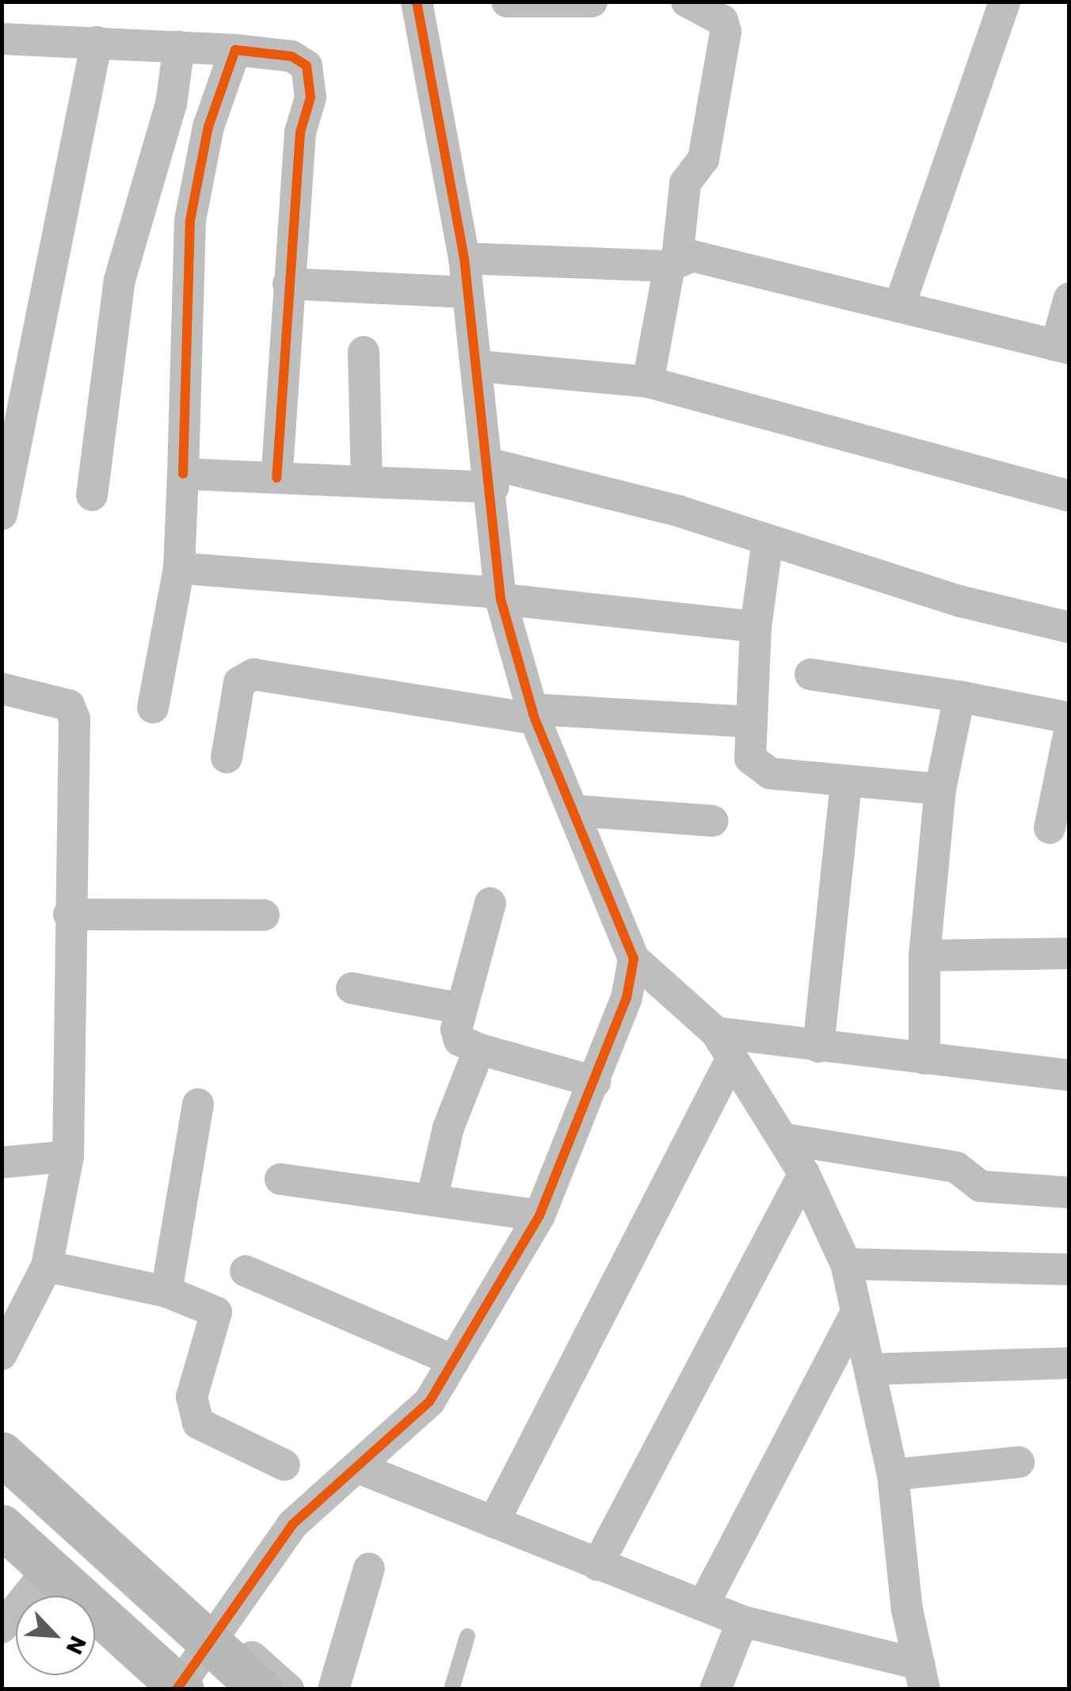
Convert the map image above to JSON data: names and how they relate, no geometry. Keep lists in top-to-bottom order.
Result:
{
  "north": "bottom right"
}
